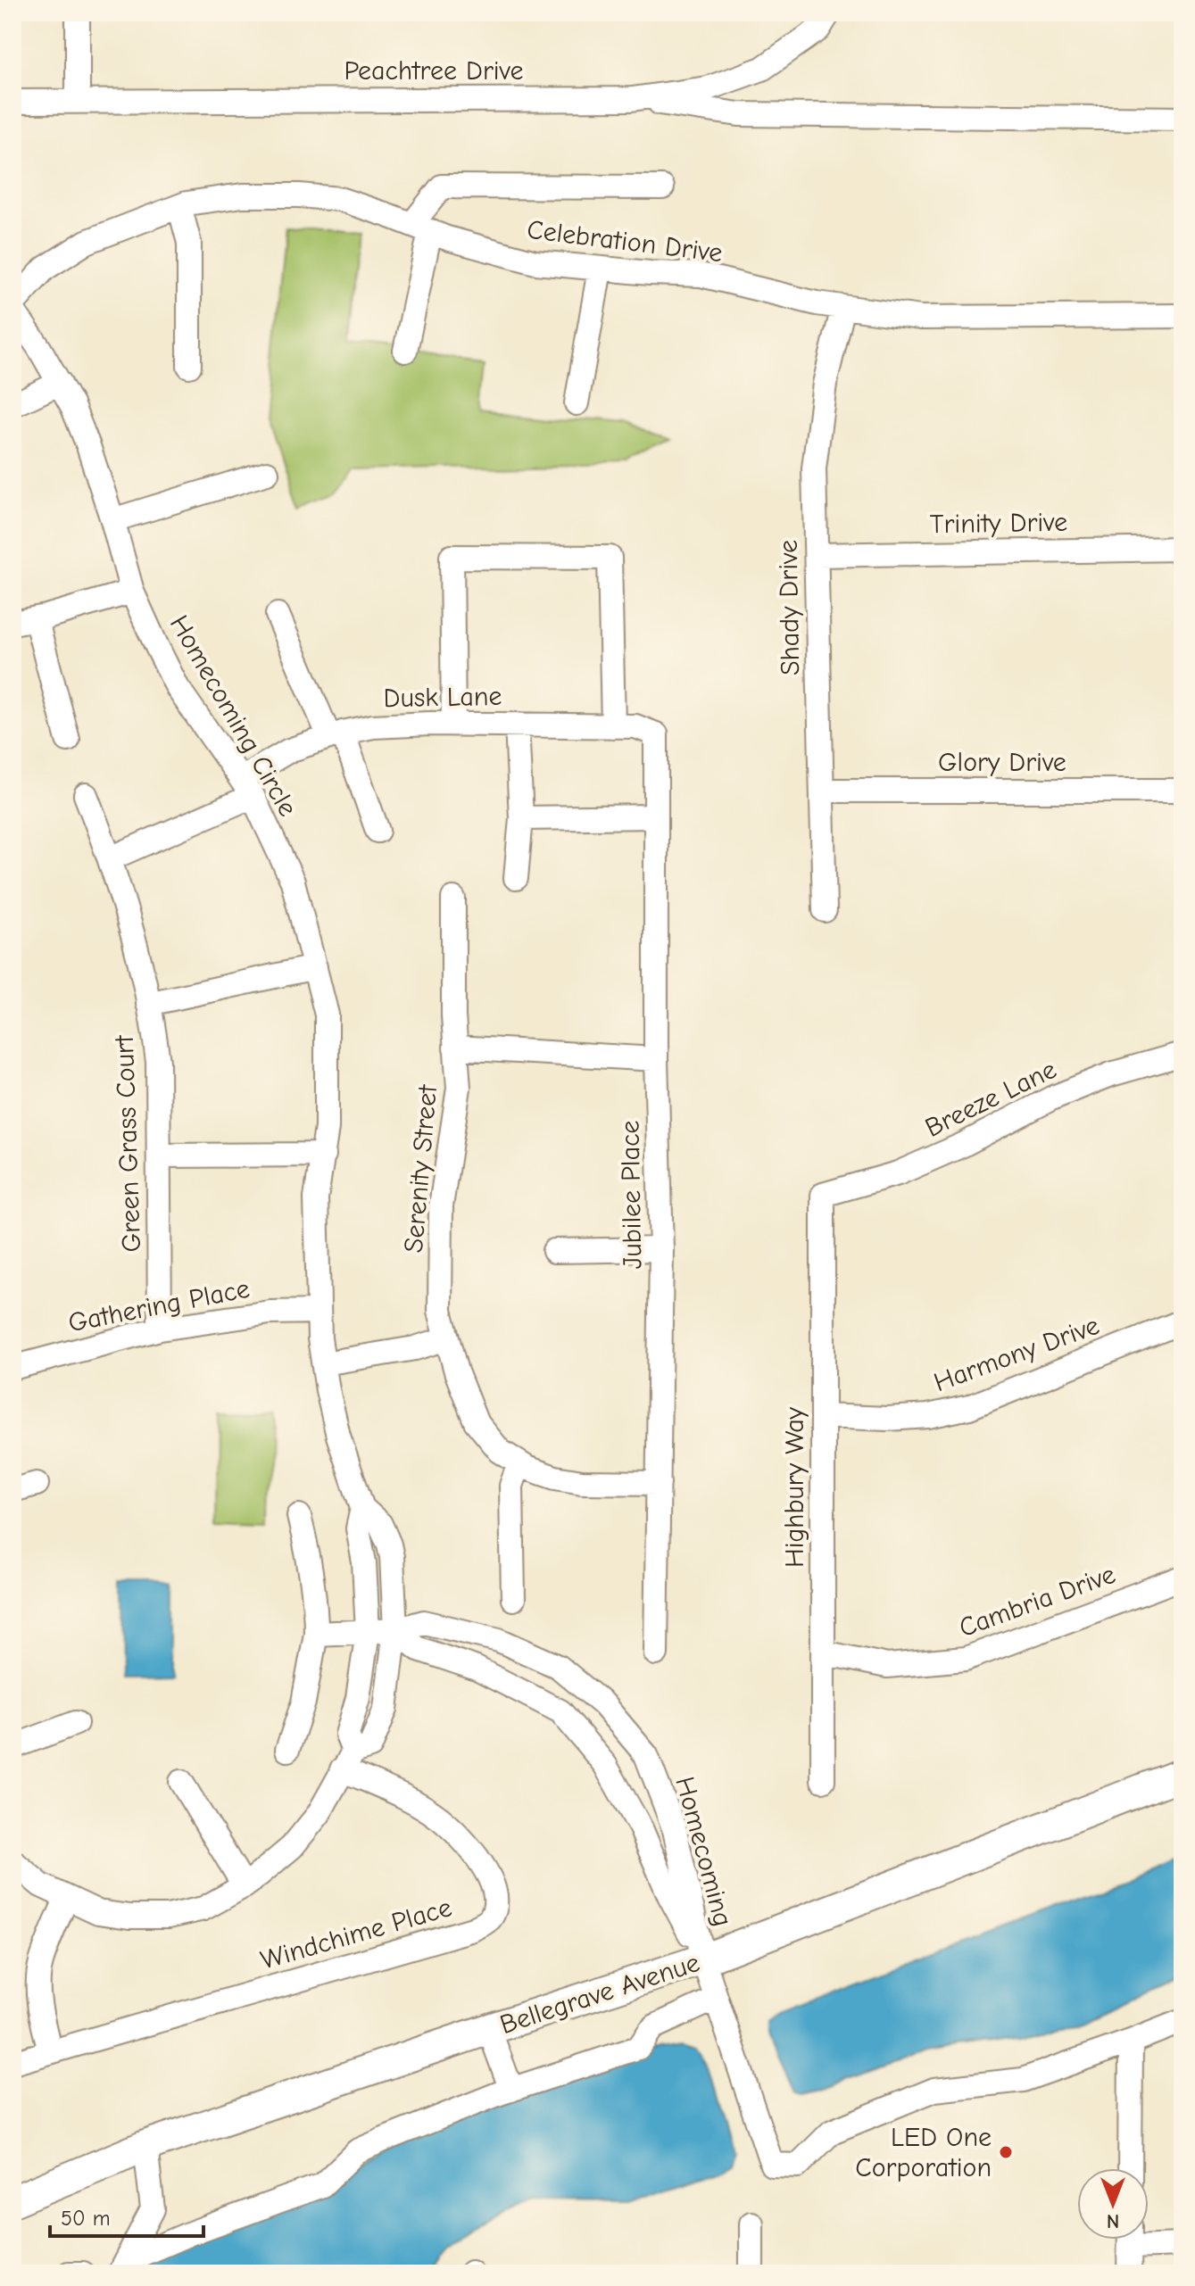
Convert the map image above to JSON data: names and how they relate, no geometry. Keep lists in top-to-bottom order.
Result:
{
  "streets": {
    "main road": ["Bellegrave Avenue"],
    "street": [
      "Peachtree Drive",
      "Celebration Drive",
      "Trinity Drive",
      "Shady Drive",
      "Dusk Lane",
      "Homecoming Circle",
      "Glory Drive",
      "Breeze Lane",
      "Green Grass Court",
      "Serenity Street",
      "Jubilee Place",
      "Gathering Place",
      "Harmony Drive",
      "Highbury Way",
      "Cambria Drive",
      "Homecoming",
      "Windchime Place"
    ]
  },
  "crossings": [
    ["Celebration Drive", "Shady Drive"],
    ["Celebration Drive", "Homecoming Circle"],
    ["Trinity Drive", "Shady Drive"],
    ["Shady Drive", "Glory Drive"],
    ["Dusk Lane", "Homecoming Circle"],
    ["Dusk Lane", "Green Grass Court"],
    ["Dusk Lane", "Jubilee Place"],
    ["Homecoming Circle", "Gathering Place"],
    ["Homecoming Circle", "Homecoming"],
    ["Homecoming Circle", "Windchime Place"],
    ["Breeze Lane", "Highbury Way"],
    ["Green Grass Court", "Gathering Place"],
    ["Serenity Street", "Jubilee Place"],
    ["Harmony Drive", "Highbury Way"],
    ["Highbury Way", "Cambria Drive"],
    ["Homecoming", "Bellegrave Avenue"]
  ],
  "places": ["LED One Corporation"],
  "scale_bar": "50 m",
  "north": "bottom"
}
